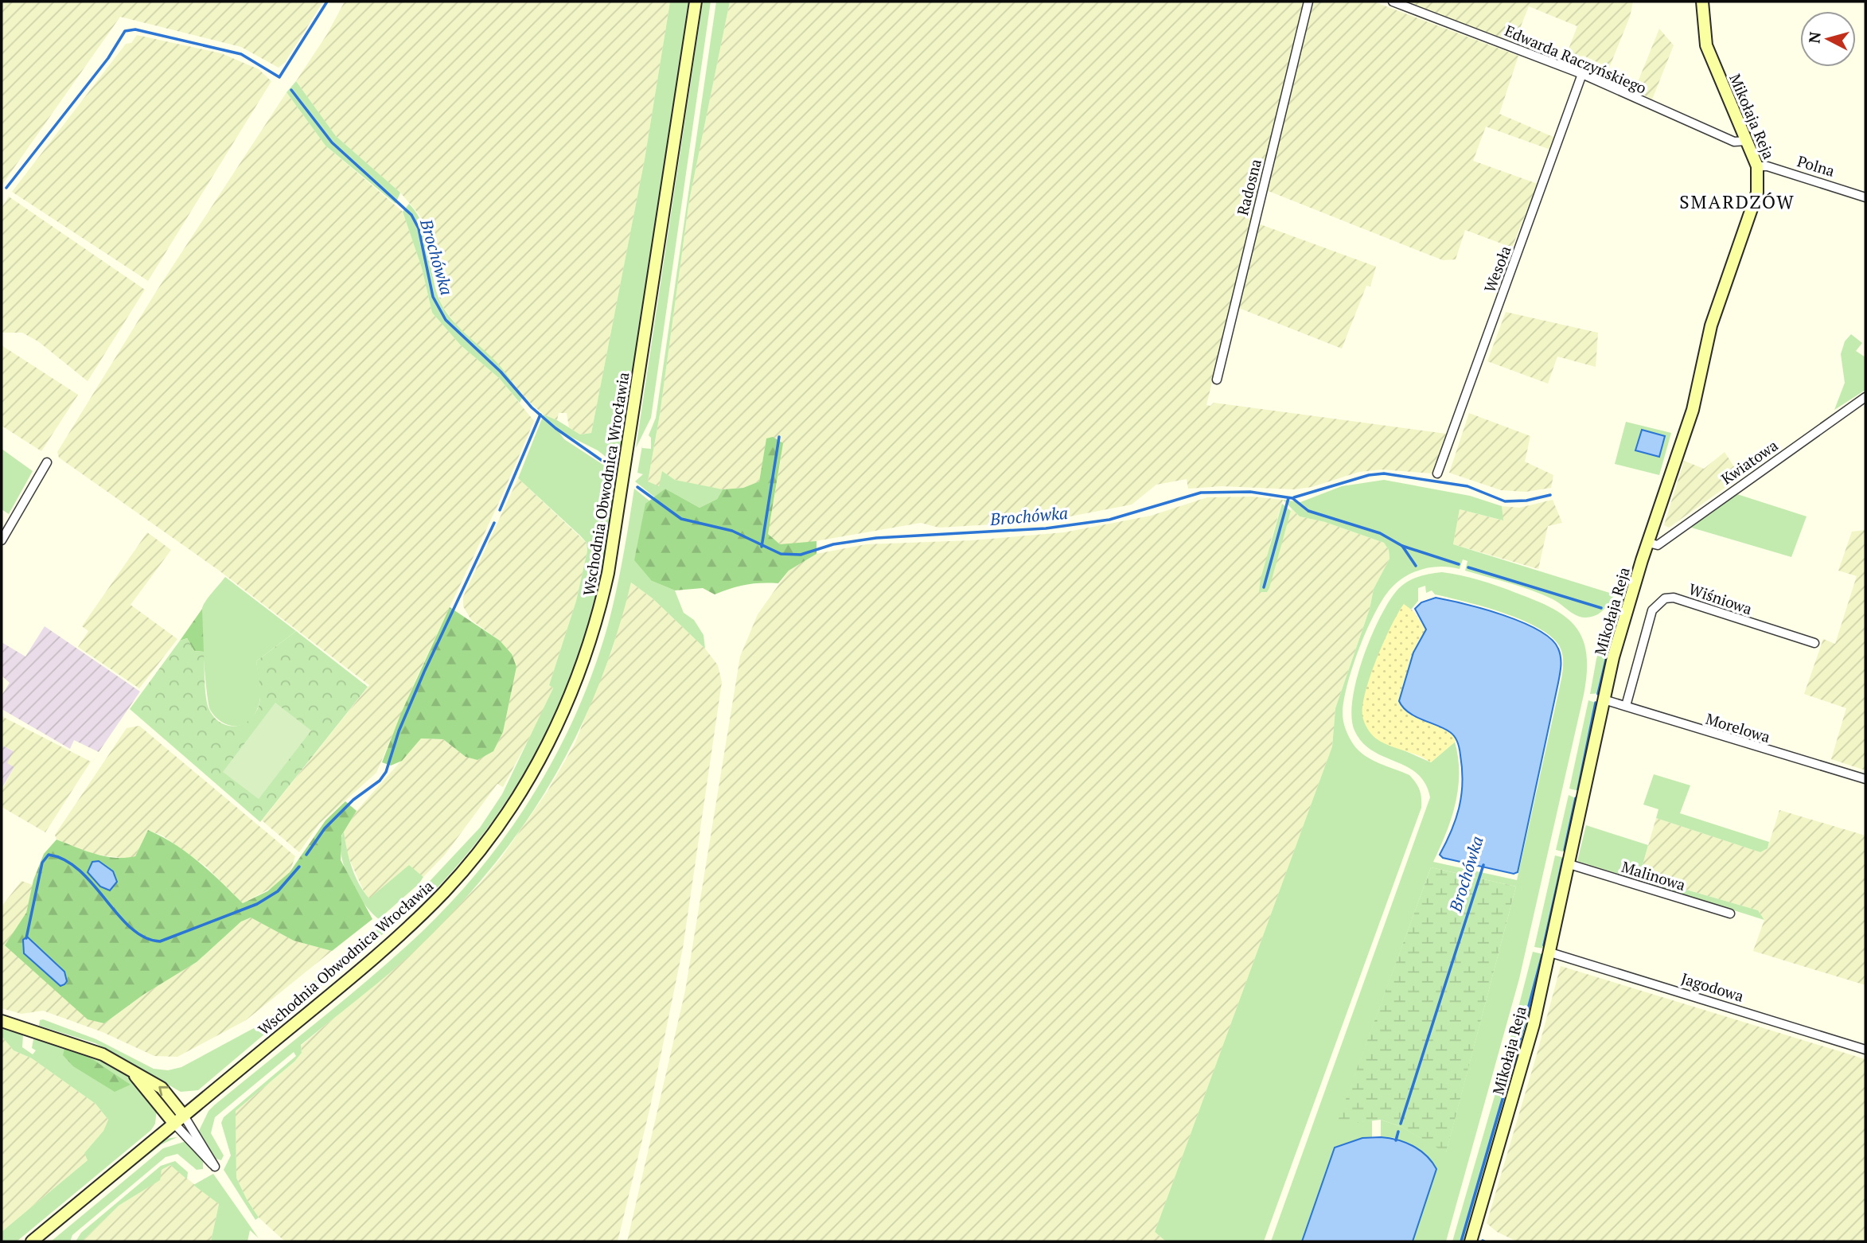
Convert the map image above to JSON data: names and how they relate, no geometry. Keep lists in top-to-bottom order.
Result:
{
  "streets": {
    "street": [
      "Edwarda Raczyńskiego",
      "Mikołaja Reja",
      "Polna",
      "Radosna",
      "Wesoła",
      "Kwiatowa",
      "Wschodnia Obwodnica Wrocławia",
      "Wiśniowa",
      "Morelowa",
      "Malinowa",
      "Jagodowa"
    ]
  },
  "crossings": [
    ["Edwarda Raczyńskiego", "Mikołaja Reja"],
    ["Edwarda Raczyńskiego", "Wesoła"],
    ["Mikołaja Reja", "Polna"],
    ["Mikołaja Reja", "Kwiatowa"],
    ["Mikołaja Reja", "Morelowa"],
    ["Mikołaja Reja", "Malinowa"],
    ["Mikołaja Reja", "Jagodowa"],
    ["Wiśniowa", "Morelowa"]
  ],
  "districts": ["SMARDZÓW"],
  "water": ["Brochówka"],
  "north": "left"
}
